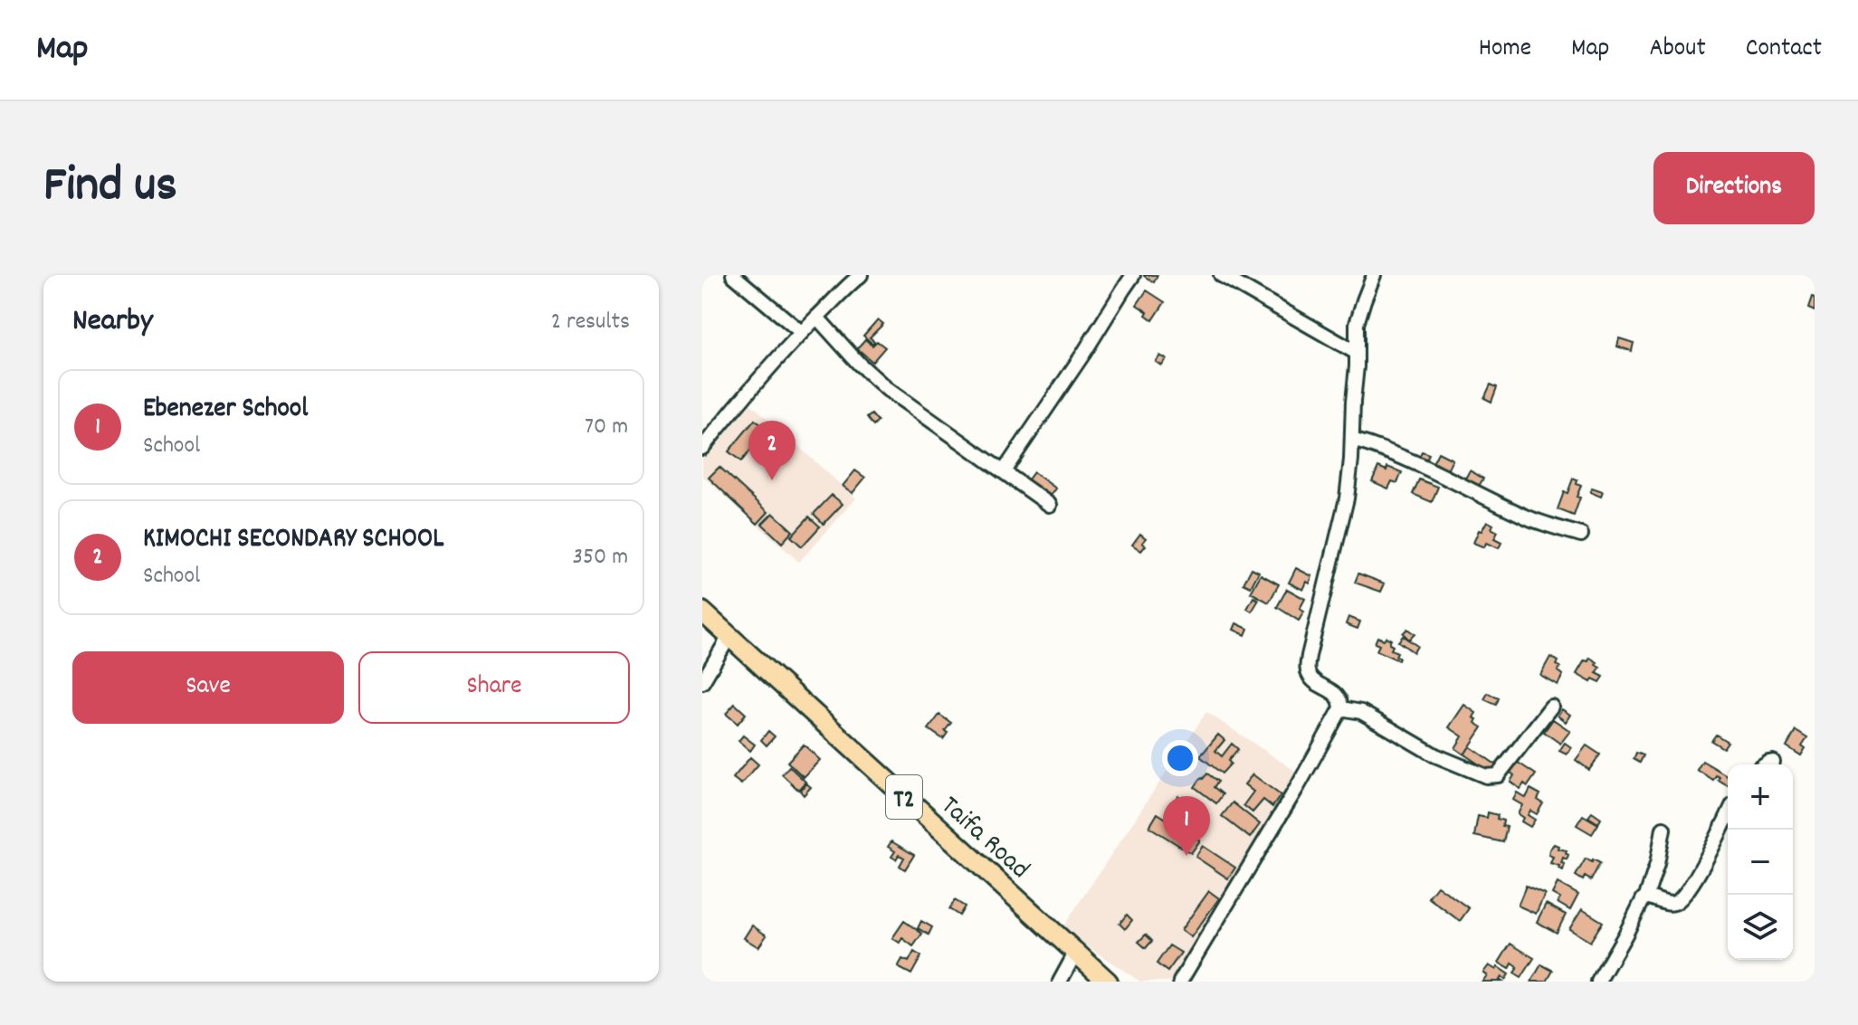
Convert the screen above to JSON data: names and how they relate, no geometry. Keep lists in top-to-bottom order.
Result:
{
  "streets": {
    "highway": ["T2", "Taifa Road"]
  },
  "page": {
    "header": "Map",
    "nav": [
      "Home",
      "Map",
      "About",
      "Contact"
    ],
    "title": "Find us",
    "buttons": [
      "Directions",
      ["Save", "Share"]
    ],
    "heading": ["Nearby", "2 results"],
    "list": [
      {
        "mark": "1",
        "name": "Ebenezer School",
        "note": "School",
        "value": "70 m"
      },
      {
        "mark": "2",
        "name": "KIMOCHI SECONDARY SCHOOL",
        "note": "School",
        "value": "350 m"
      }
    ],
    "pins": ["2", "1"],
    "map_buttons": ["+", "−"]
  }
}
